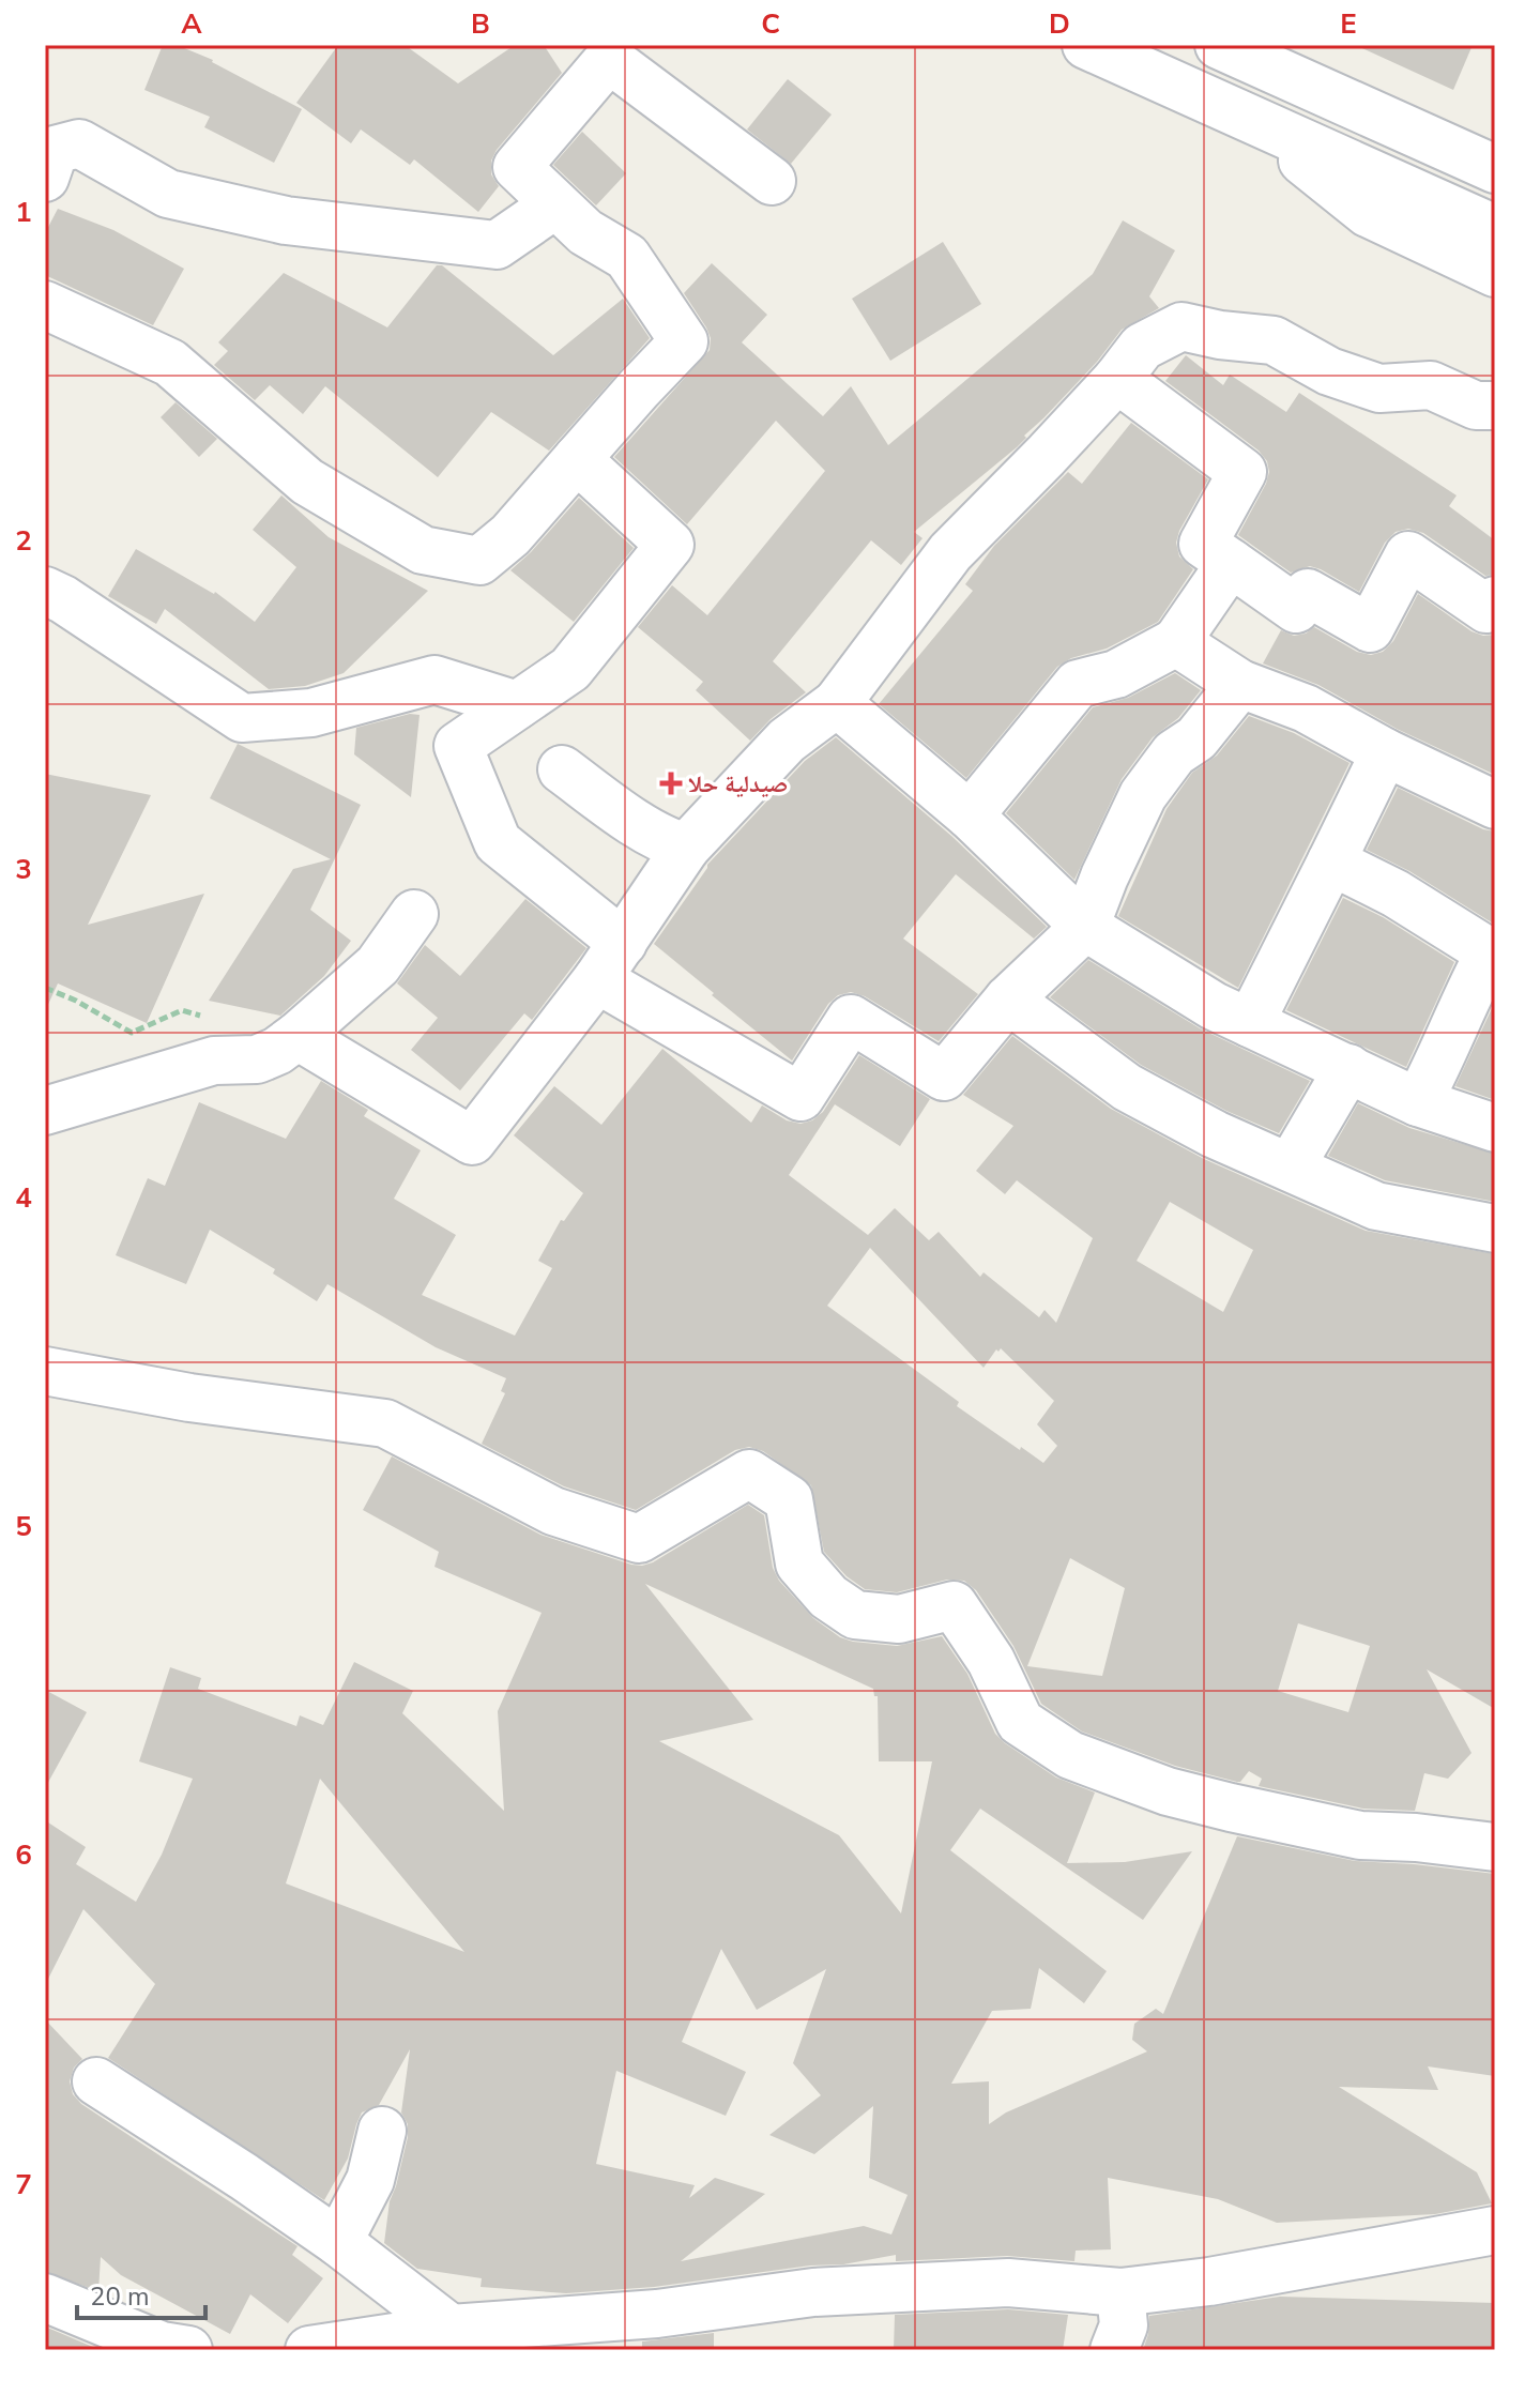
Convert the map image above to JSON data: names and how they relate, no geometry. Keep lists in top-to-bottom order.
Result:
{
  "places": {
    "health": ["صيدلية حلا"]
  },
  "scale_bar": "20 m",
  "grid": {
    "columns": [
      "A",
      "B",
      "C",
      "D",
      "E"
    ],
    "rows": [
      "1",
      "2",
      "3",
      "4",
      "5",
      "6",
      "7"
    ]
  }
}
